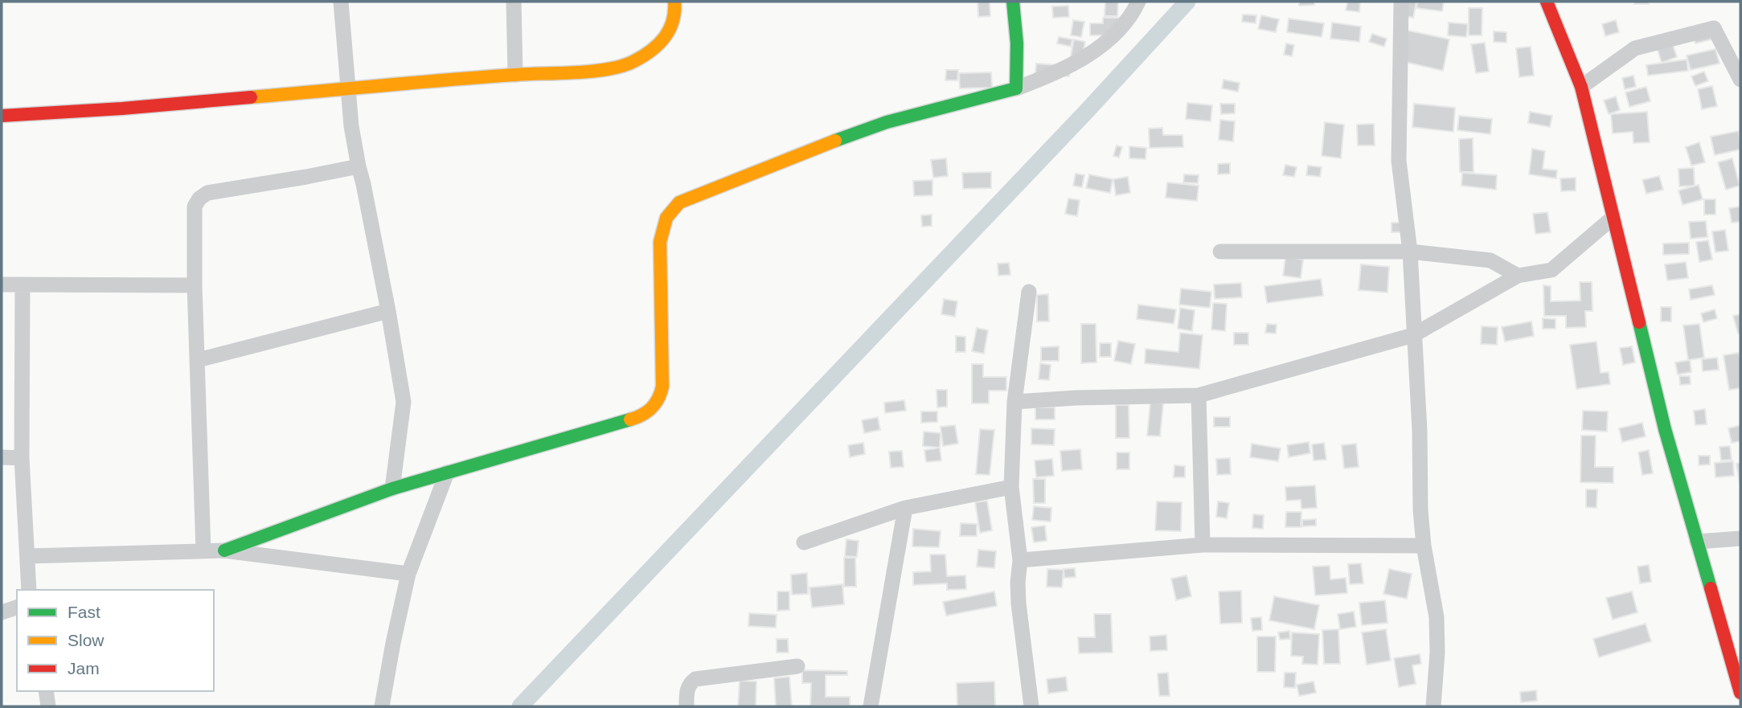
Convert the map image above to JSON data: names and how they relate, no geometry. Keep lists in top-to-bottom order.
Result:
{
  "legend": ["Fast", "Slow", "Jam"]
}
